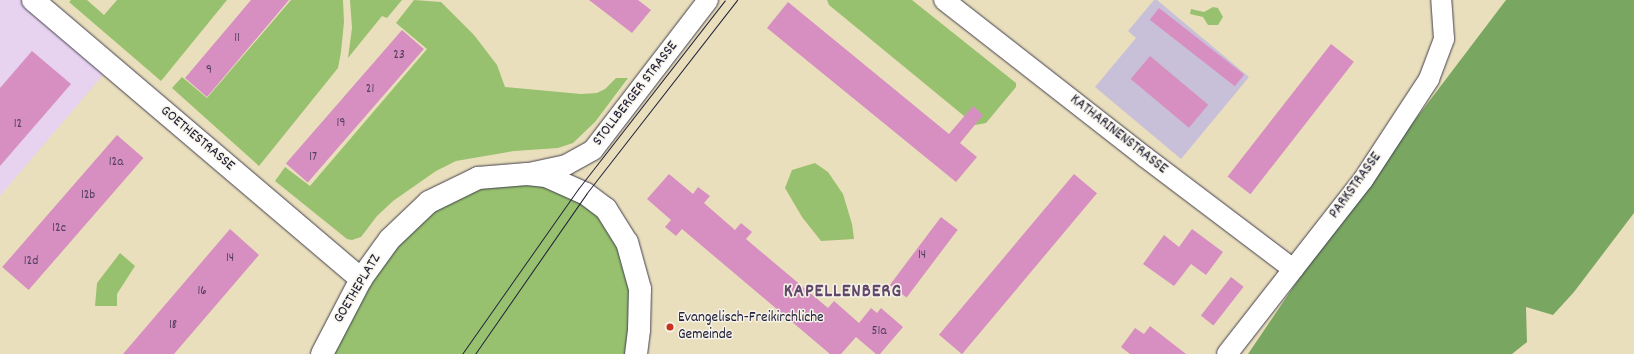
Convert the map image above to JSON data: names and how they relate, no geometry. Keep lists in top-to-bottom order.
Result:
{
  "streets": {
    "main road": ["GOETHESTRASSE", "GOETHEPLATZ"],
    "street": ["STOLLBERGER STRASSE", "KATHARINENSTRASSE", "PARKSTRASSE"]
  },
  "crossings": [
    ["STOLLBERGER STRASSE", "GOETHEPLATZ"],
    ["KATHARINENSTRASSE", "PARKSTRASSE"],
    ["GOETHESTRASSE", "GOETHEPLATZ"]
  ],
  "districts": ["KAPELLENBERG"],
  "places": ["Evangelisch-Freikirchliche Gemeinde"],
  "house_numbers": [
    "11",
    "23",
    "9",
    "21",
    "19",
    "12",
    "17",
    "12a",
    "12b",
    "12c",
    "14",
    "14",
    "12d",
    "16",
    "18",
    "51a"
  ]
}
